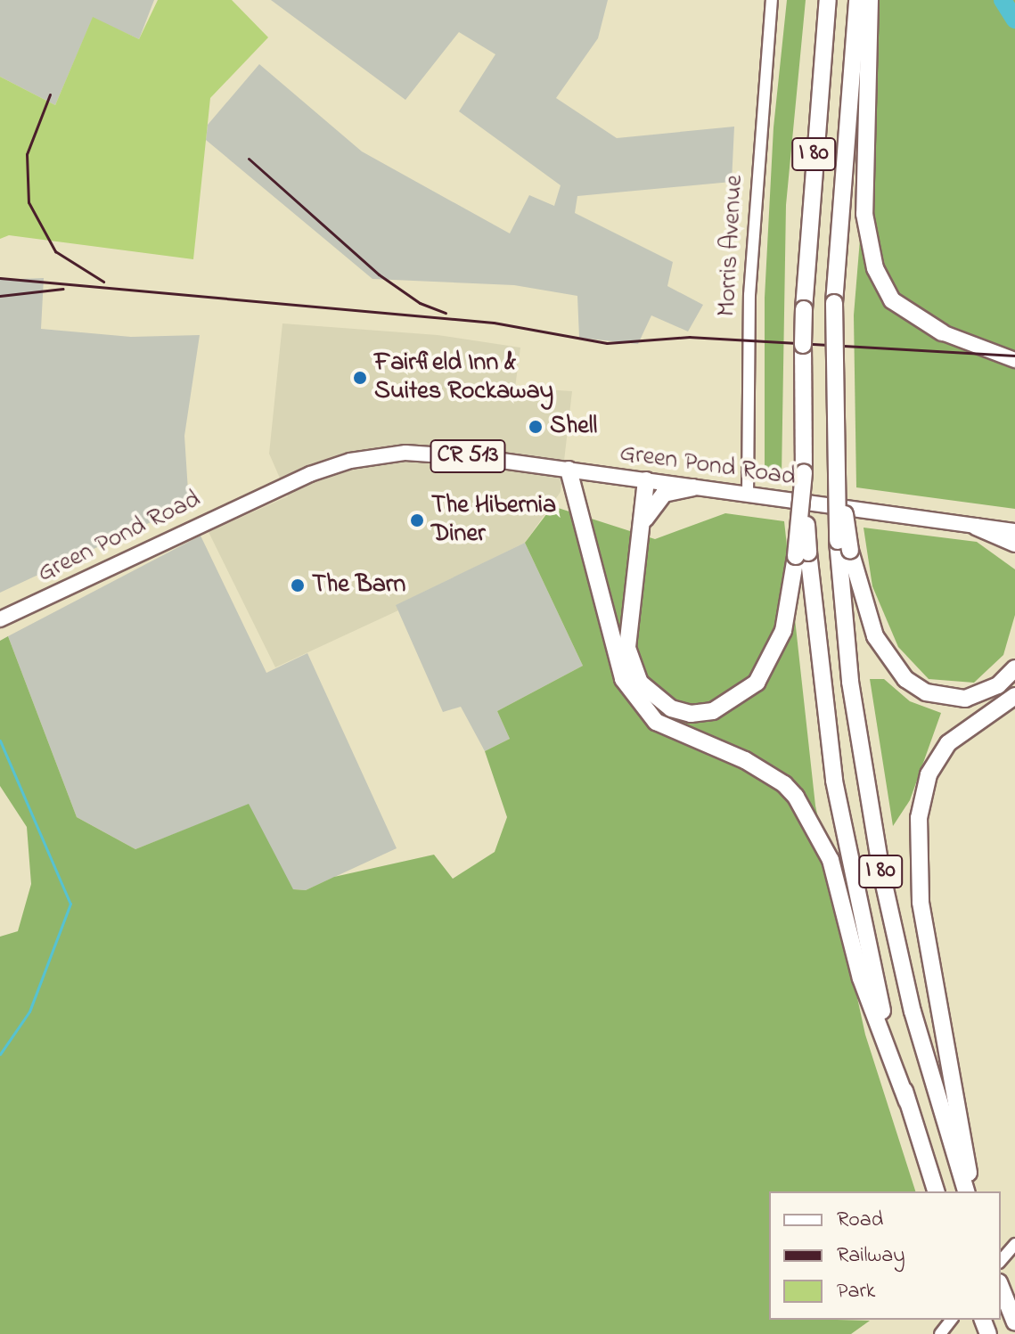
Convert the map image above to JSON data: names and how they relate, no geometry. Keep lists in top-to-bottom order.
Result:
{
  "streets": {
    "highway": ["I 80"],
    "main road": ["CR 513", "Green Pond Road"],
    "street": ["Morris Avenue"]
  },
  "crossings": [
    ["Morris Avenue", "Green Pond Road"]
  ],
  "places": [
    "Fairfield Inn & Suites Rockaway",
    "Shell",
    "The Hibernia Diner",
    "The Barn"
  ],
  "legend": ["Road", "Railway", "Park"]
}
